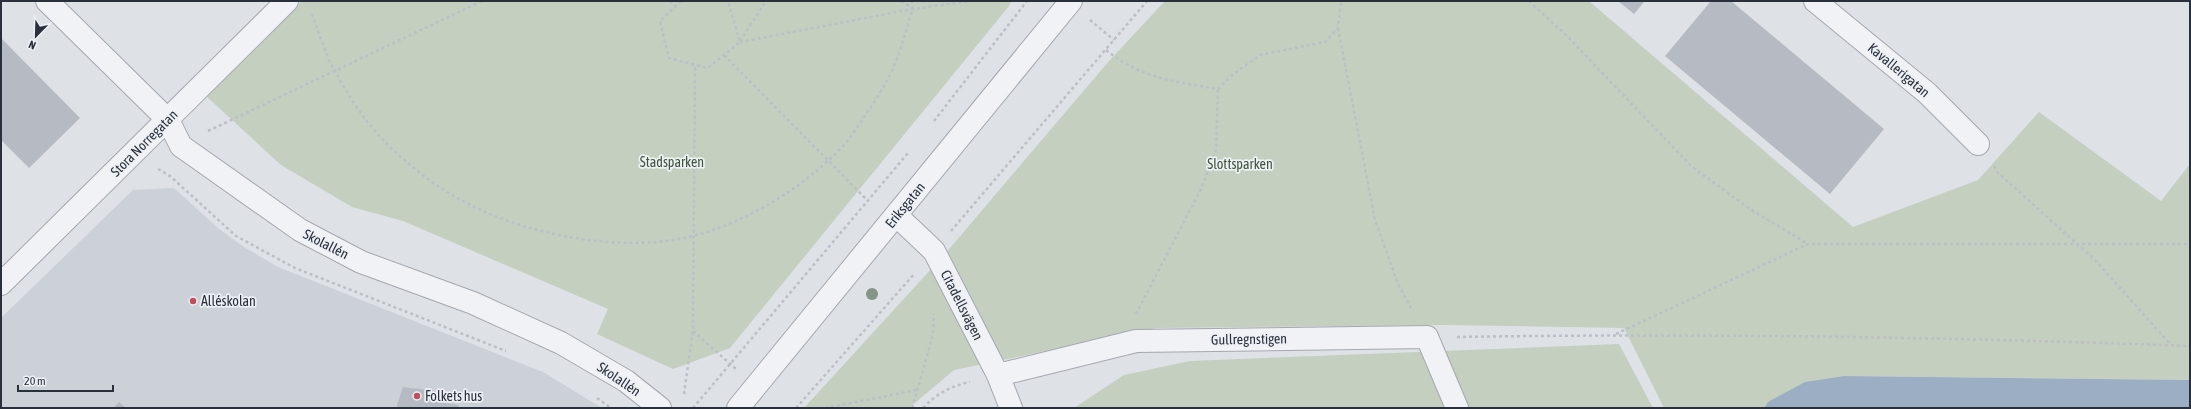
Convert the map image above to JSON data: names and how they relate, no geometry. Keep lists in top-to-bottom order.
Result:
{
  "streets": {
    "street": [
      "Kavallerigatan",
      "Stora Norregatan",
      "Eriksgatan",
      "Skolallén",
      "Citadellsvägen",
      "Gullregnstigen"
    ]
  },
  "crossings": [
    ["Stora Norregatan", "Skolallén"],
    ["Eriksgatan", "Citadellsvägen"],
    ["Citadellsvägen", "Gullregnstigen"]
  ],
  "parks": ["Stadsparken", "Slottsparken"],
  "places": ["Alléskolan", "Folkets hus"],
  "scale_bar": "20 m",
  "north": "bottom left"
}
